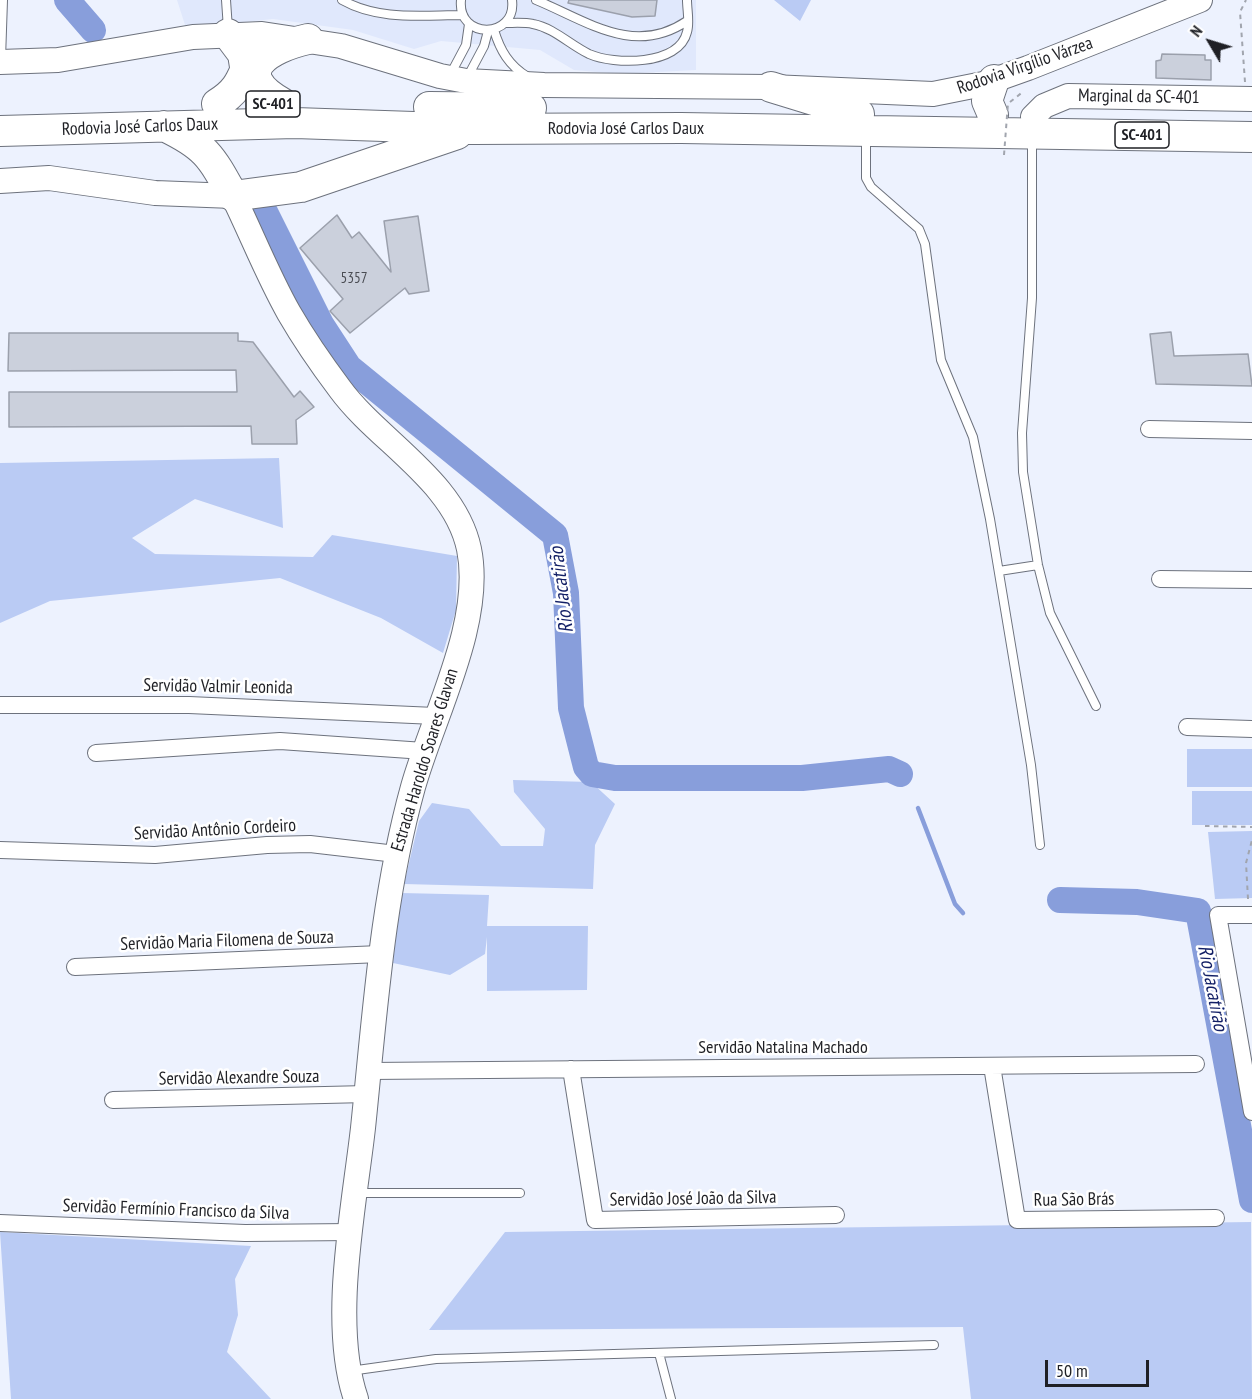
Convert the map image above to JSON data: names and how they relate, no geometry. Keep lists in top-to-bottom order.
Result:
{
  "streets": {
    "highway": ["SC-401", "Rodovia José Carlos Daux"],
    "main road": ["Rodovia Virgílio Várzea", "Marginal da SC-401", "Estrada Haroldo Soares Glavan"],
    "street": [
      "Servidão Valmir Leonida",
      "Servidão Antônio Cordeiro",
      "Servidão Maria Filomena de Souza",
      "Servidão Natalina Machado",
      "Servidão Alexandre Souza",
      "Servidão José João da Silva",
      "Rua São Brás",
      "Servidão Fermínio Francisco da Silva"
    ]
  },
  "crossings": [
    ["Rodovia Virgílio Várzea", "Marginal da SC-401"],
    ["Rodovia Virgílio Várzea", "Rodovia José Carlos Daux"],
    ["Marginal da SC-401", "Rodovia José Carlos Daux"],
    ["Servidão Valmir Leonida", "Estrada Haroldo Soares Glavan"],
    ["Estrada Haroldo Soares Glavan", "Servidão Antônio Cordeiro"],
    ["Estrada Haroldo Soares Glavan", "Servidão Maria Filomena de Souza"],
    ["Estrada Haroldo Soares Glavan", "Servidão Natalina Machado"],
    ["Estrada Haroldo Soares Glavan", "Servidão Alexandre Souza"],
    ["Estrada Haroldo Soares Glavan", "Servidão Fermínio Francisco da Silva"],
    ["Servidão Natalina Machado", "Servidão Alexandre Souza"],
    ["Servidão Natalina Machado", "Servidão José João da Silva"],
    ["Servidão Natalina Machado", "Rua São Brás"]
  ],
  "water": ["Rio Jacatirão"],
  "house_numbers": ["5357"],
  "scale_bar": "50 m",
  "north": "top left"
}
